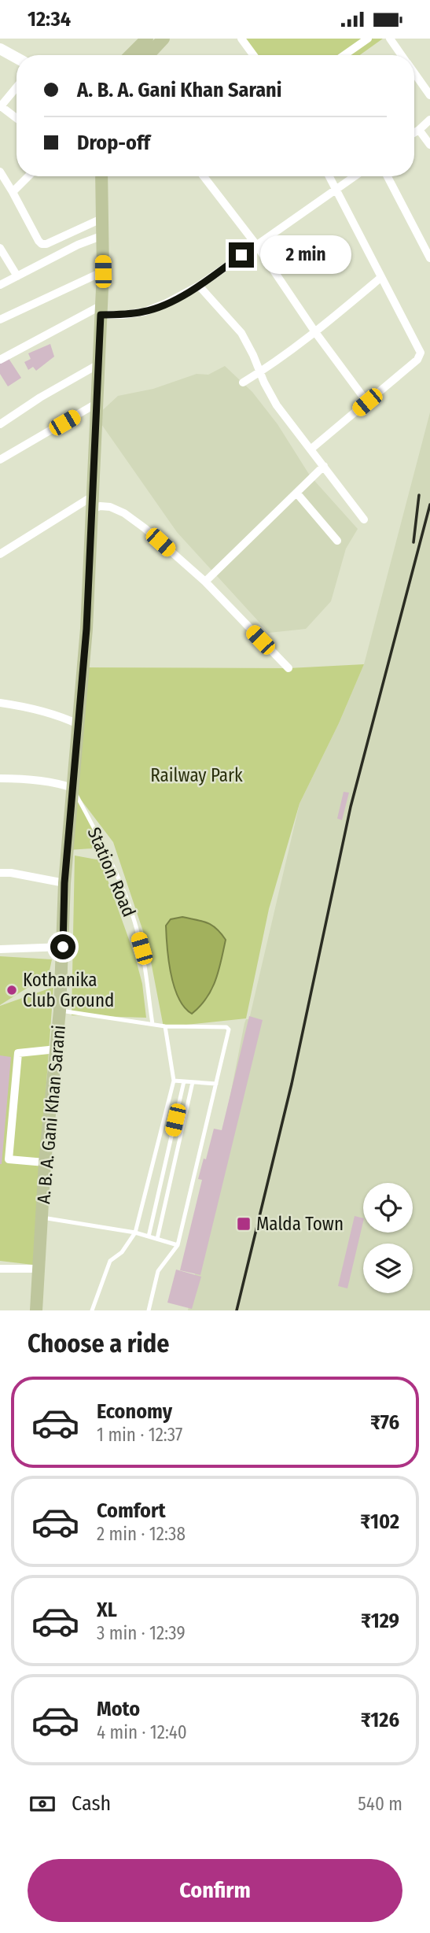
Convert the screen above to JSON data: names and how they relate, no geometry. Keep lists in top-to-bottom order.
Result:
{
  "streets": {
    "main road": ["A. B. A. Gani Khan Sarani"],
    "lane": ["Station Road"]
  },
  "crossings": [
    ["Station Road", "A. B. A. Gani Khan Sarani"]
  ],
  "parks": ["Railway Park"],
  "places": {
    "other": ["Kothanika Club Ground"],
    "transit": ["Malda Town"]
  },
  "page": {
    "status": "12:34",
    "banner": ["A. B. A. Gani Khan Sarani", "Drop-off"],
    "bubble": "2 min",
    "heading": "Choose a ride",
    "list": [
      {
        "name": "Economy",
        "note": "1 min · 12:37",
        "value": "₹76"
      },
      {
        "name": "Comfort",
        "note": "2 min · 12:38",
        "value": "₹102"
      },
      {
        "name": "XL",
        "note": "3 min · 12:39",
        "value": "₹129"
      },
      {
        "name": "Moto",
        "note": "4 min · 12:40",
        "value": "₹126"
      }
    ],
    "pay": ["Cash", "540 m"],
    "buttons": "Confirm"
  }
}
